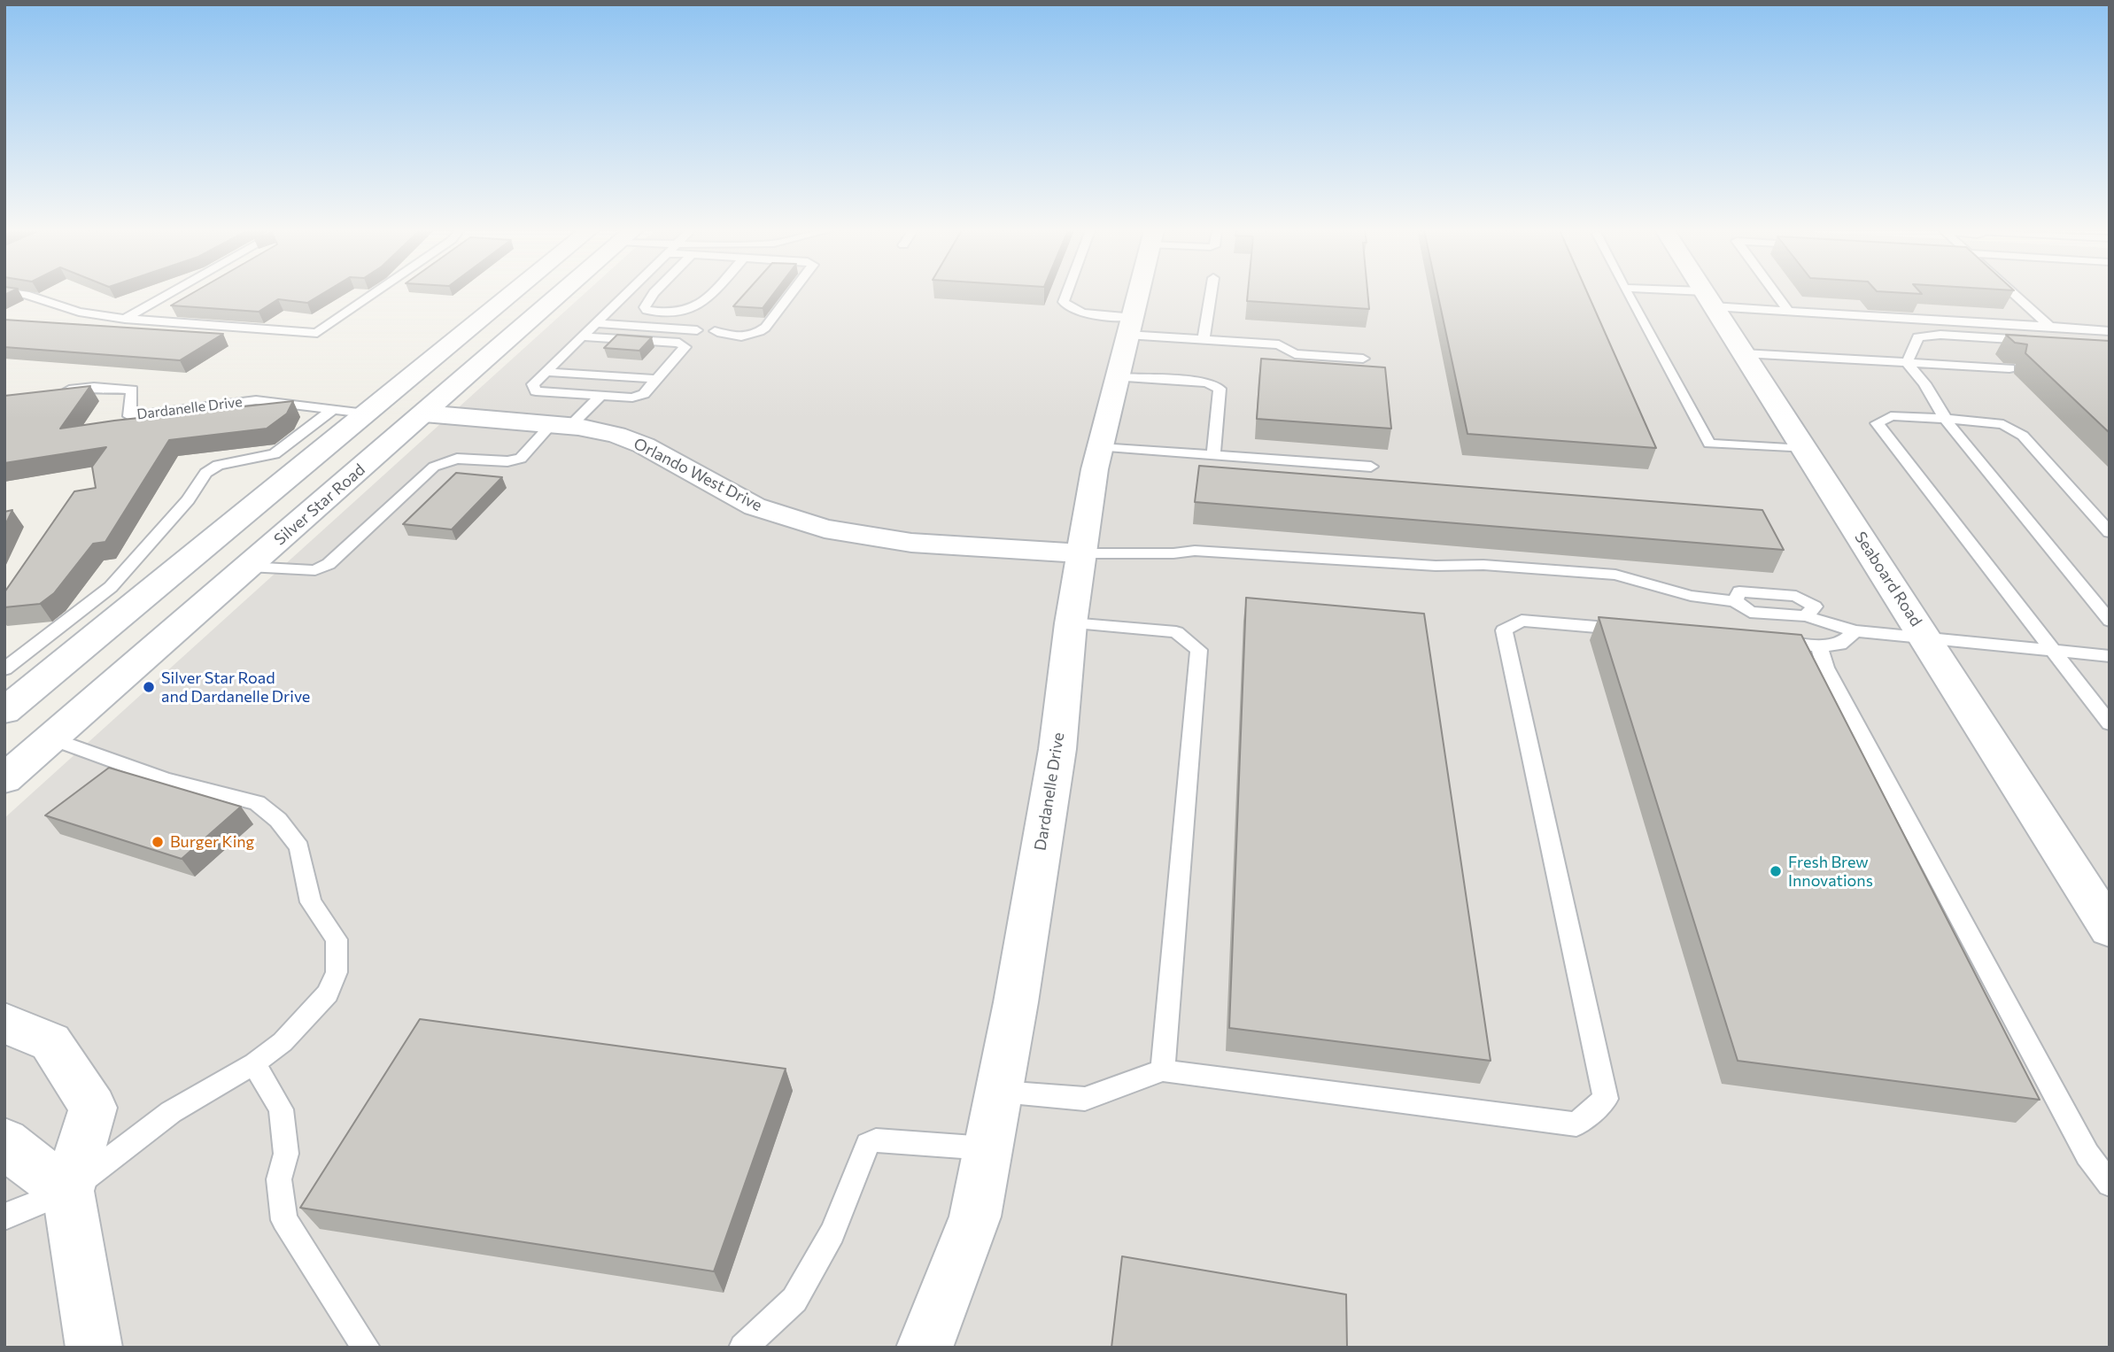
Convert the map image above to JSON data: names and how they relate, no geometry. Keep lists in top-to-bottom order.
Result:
{
  "streets": {
    "street": [
      "Dardanelle Drive",
      "Orlando West Drive",
      "Silver Star Road",
      "Seaboard Road"
    ]
  },
  "crossings": [
    ["Dardanelle Drive", "Orlando West Drive"],
    ["Orlando West Drive", "Silver Star Road"]
  ],
  "places": ["Silver Star Road and Dardanelle Drive", "Burger King", "Fresh Brew Innovations"]
}
